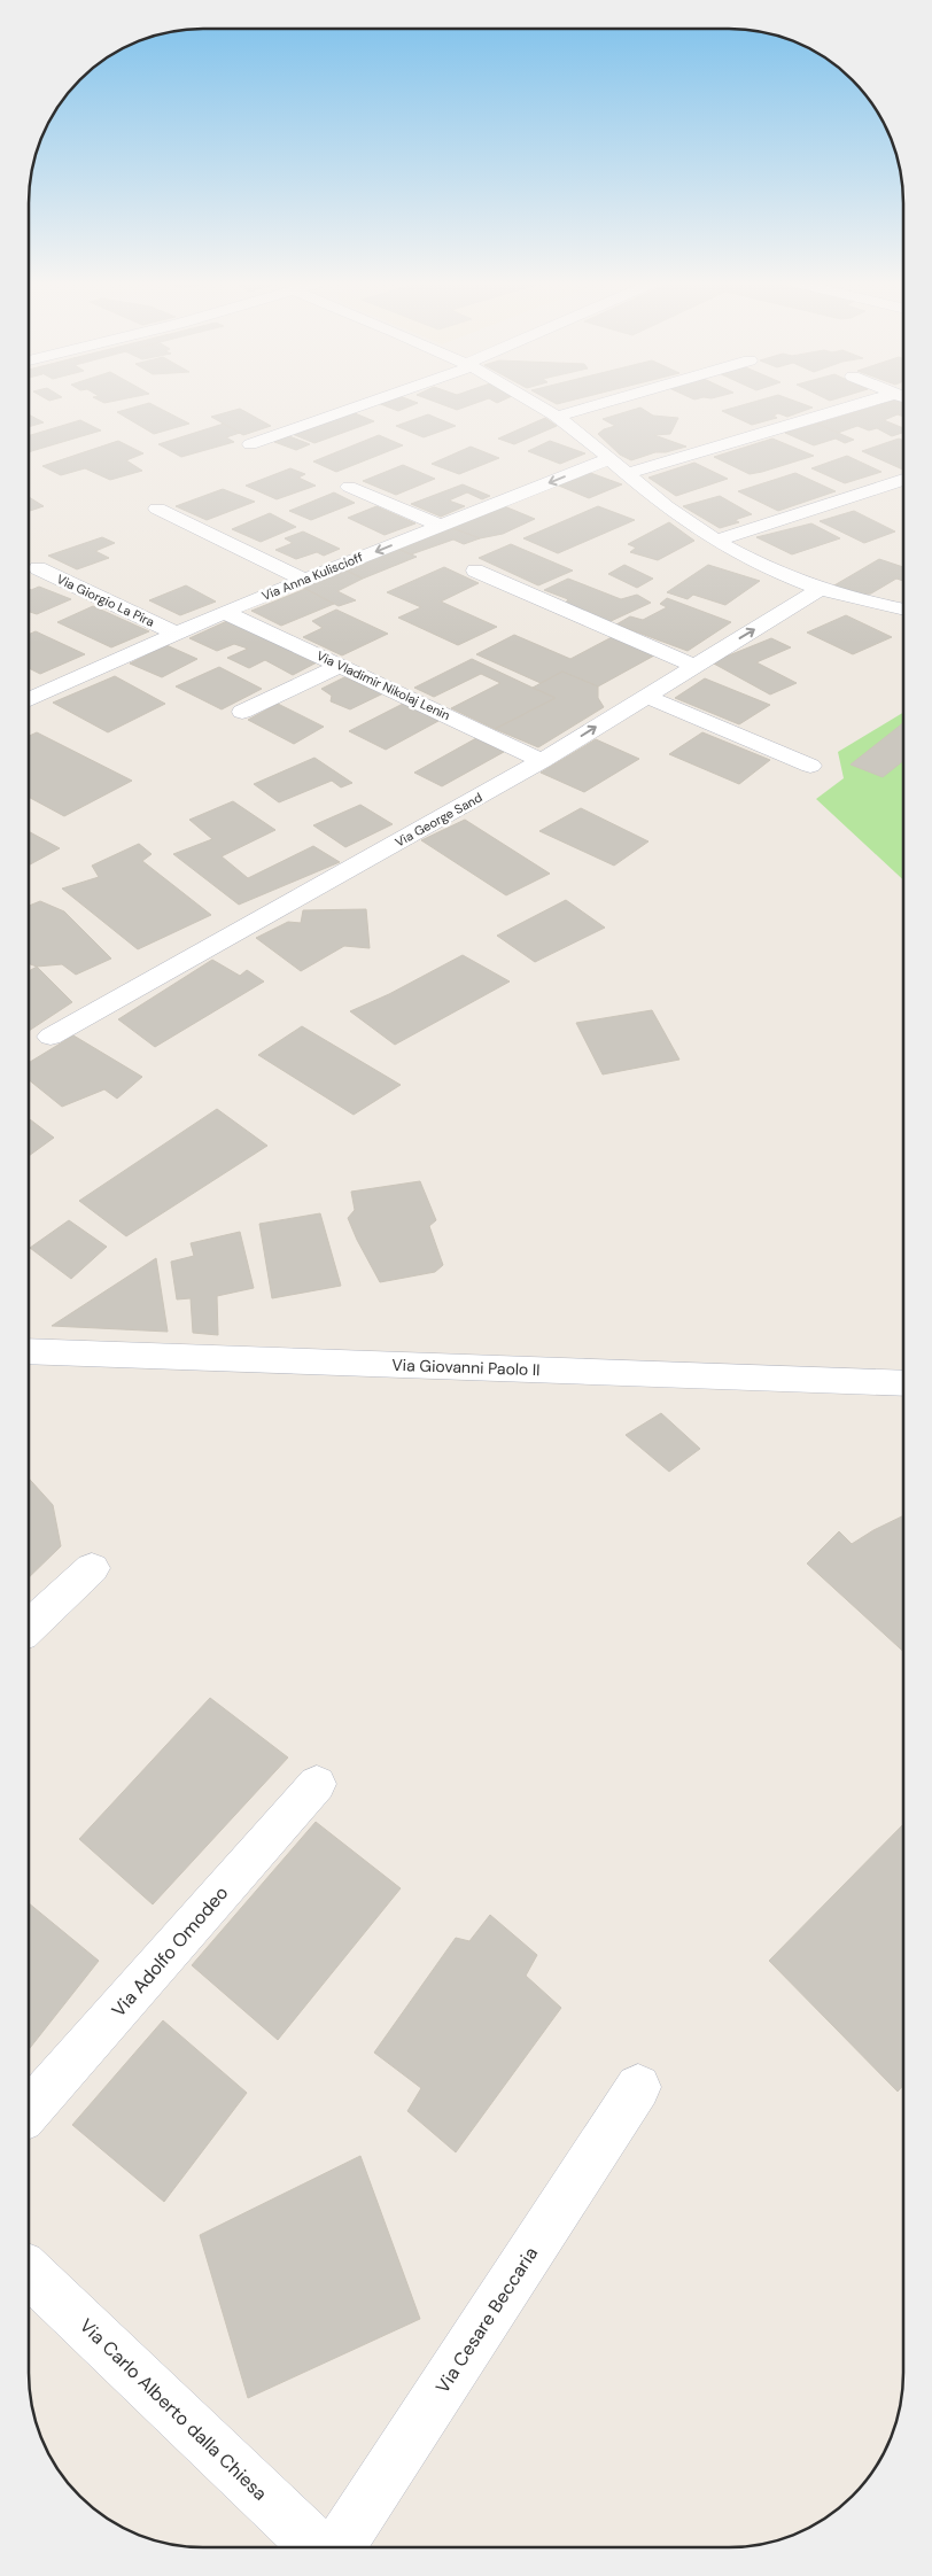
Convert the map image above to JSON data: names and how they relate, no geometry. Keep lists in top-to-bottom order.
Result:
{
  "streets": {
    "street": [
      "Via Anna Kuliscioff",
      "Via Giorgio La Pira",
      "Via Vladimir Nikolaj Lenin",
      "Via George Sand",
      "Via Giovanni Paolo II",
      "Via Adolfo Omodeo",
      "Via Cesare Beccaria",
      "Via Carlo Alberto dalla Chiesa"
    ]
  },
  "crossings": [
    ["Via Anna Kuliscioff", "Via Giorgio La Pira"],
    ["Via Anna Kuliscioff", "Via Vladimir Nikolaj Lenin"],
    ["Via Vladimir Nikolaj Lenin", "Via George Sand"]
  ]
}
